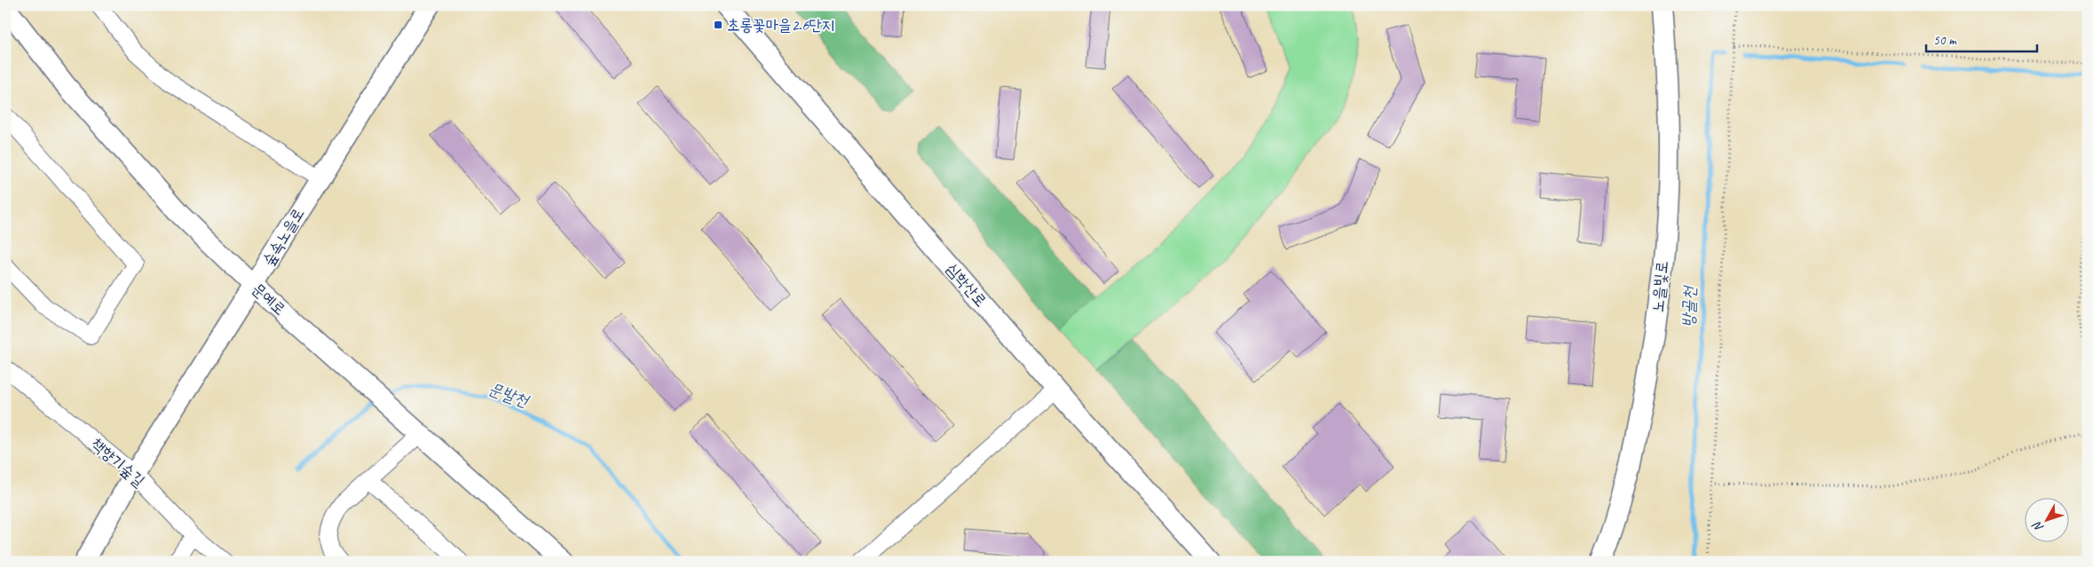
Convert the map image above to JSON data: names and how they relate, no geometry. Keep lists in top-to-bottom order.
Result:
{
  "streets": {
    "street": [
      "숲속노을로",
      "심학산로",
      "노을빛로",
      "문예로",
      "책향기숲길"
    ]
  },
  "crossings": [
    ["숲속노을로", "문예로"],
    ["숲속노을로", "책향기숲길"]
  ],
  "water": ["방골천", "문발천"],
  "places": {
    "transit": ["초롱꽃마을2.6단지"]
  },
  "scale_bar": "50 m",
  "north": "bottom left"
}
